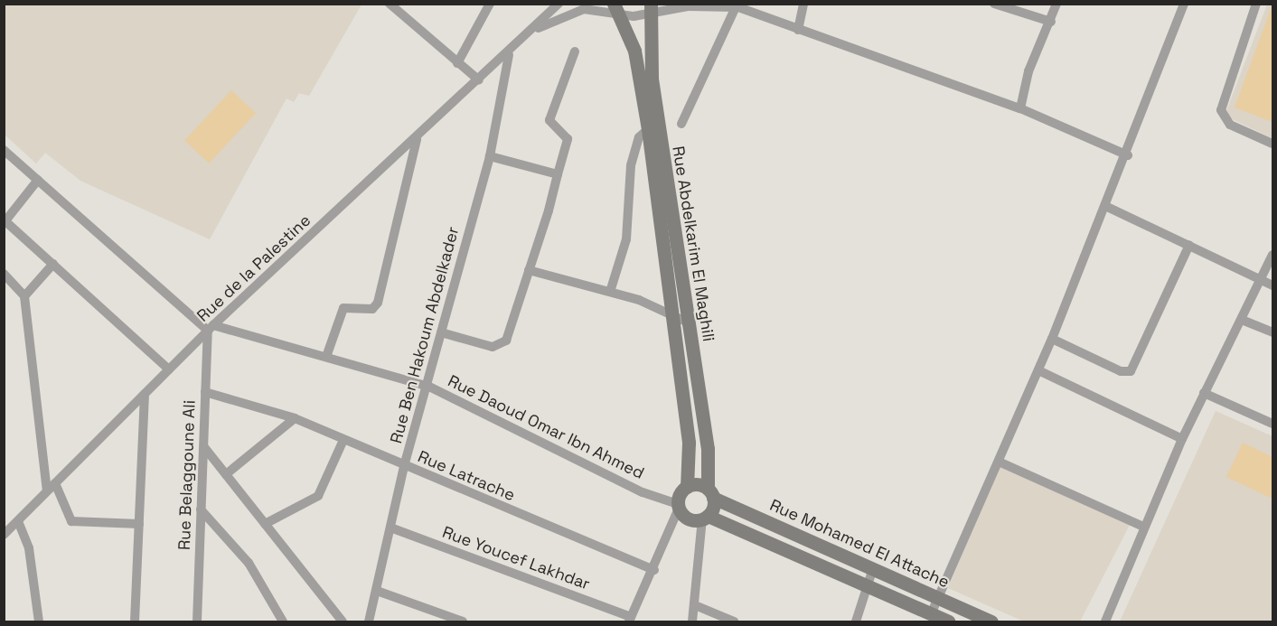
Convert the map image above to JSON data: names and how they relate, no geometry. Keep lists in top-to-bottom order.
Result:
{
  "streets": {
    "street": [
      "Rue Abdelkarim El Maghili",
      "Rue de la Palestine",
      "Rue Ben Hakoum Abdelkader",
      "Rue Daoud Omar Ibn Ahmed",
      "Rue Belaggoune Ali",
      "Rue Latrache",
      "Rue Mohamed El Attache",
      "Rue Youcef Lakhdar"
    ]
  },
  "crossings": [
    ["Rue Abdelkarim El Maghili", "Rue Mohamed El Attache"],
    ["Rue de la Palestine", "Rue Ben Hakoum Abdelkader"],
    ["Rue de la Palestine", "Rue Daoud Omar Ibn Ahmed"],
    ["Rue de la Palestine", "Rue Belaggoune Ali"],
    ["Rue Ben Hakoum Abdelkader", "Rue Daoud Omar Ibn Ahmed"],
    ["Rue Ben Hakoum Abdelkader", "Rue Latrache"],
    ["Rue Ben Hakoum Abdelkader", "Rue Youcef Lakhdar"],
    ["Rue Daoud Omar Ibn Ahmed", "Rue Belaggoune Ali"],
    ["Rue Belaggoune Ali", "Rue Latrache"]
  ]
}
